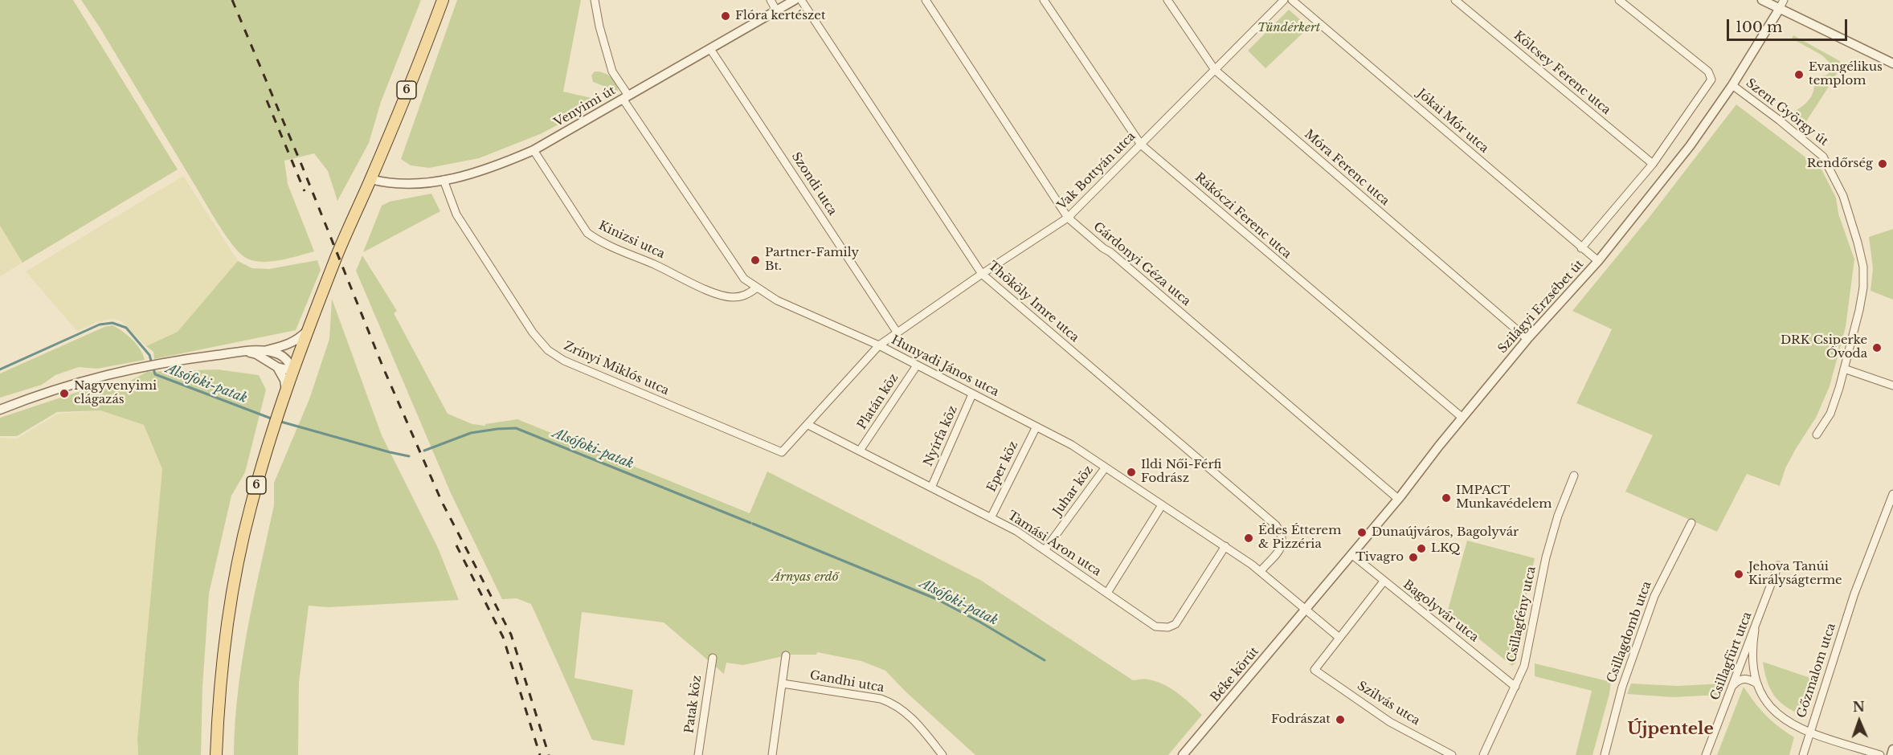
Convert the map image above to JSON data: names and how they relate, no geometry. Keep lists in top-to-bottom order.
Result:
{
  "streets": {
    "main road": ["6"],
    "street": [
      "Kölcsey Ferenc utca",
      "Venyimi út",
      "Szent György út",
      "Jókai Mór utca",
      "Móra Ferenc utca",
      "Vak Bottyán utca",
      "Szondi utca",
      "Rákóczi Ferenc utca",
      "Kinizsi utca",
      "Gárdonyi Géza utca",
      "Thököly Imre utca",
      "Szilágyi Erzsébet út",
      "Hunyadi János utca",
      "Zrínyi Miklós utca",
      "Platán köz",
      "Nyírfa köz",
      "Eper köz",
      "Juhar köz",
      "Tamási Áron utca",
      "Bagolyvár utca",
      "Csillagfény utca",
      "Csillagdomb utca",
      "Csillagfürt utca",
      "Gőzmalom utca",
      "Béke körút",
      "Gandhi utca",
      "Szilvás utca",
      "Patak köz"
    ]
  },
  "crossings": [
    ["Kölcsey Ferenc utca", "Szilágyi Erzsébet út"],
    ["6", "Venyimi út"],
    ["Venyimi út", "Szondi utca"],
    ["Venyimi út", "Kinizsi utca"],
    ["Venyimi út", "Hunyadi János utca"],
    ["Venyimi út", "Zrínyi Miklós utca"],
    ["Szent György út", "Szilágyi Erzsébet út"],
    ["Jókai Mór utca", "Szilágyi Erzsébet út"],
    ["Móra Ferenc utca", "Vak Bottyán utca"],
    ["Móra Ferenc utca", "Szilágyi Erzsébet út"],
    ["Vak Bottyán utca", "Szondi utca"],
    ["Vak Bottyán utca", "Rákóczi Ferenc utca"],
    ["Vak Bottyán utca", "Gárdonyi Géza utca"],
    ["Vak Bottyán utca", "Thököly Imre utca"],
    ["Vak Bottyán utca", "Hunyadi János utca"],
    ["Vak Bottyán utca", "Zrínyi Miklós utca"],
    ["Vak Bottyán utca", "Tamási Áron utca"],
    ["Rákóczi Ferenc utca", "Szilágyi Erzsébet út"],
    ["Kinizsi utca", "Hunyadi János utca"],
    ["Gárdonyi Géza utca", "Szilágyi Erzsébet út"],
    ["Thököly Imre utca", "Hunyadi János utca"],
    ["Szilágyi Erzsébet út", "Hunyadi János utca"],
    ["Szilágyi Erzsébet út", "Bagolyvár utca"],
    ["Szilágyi Erzsébet út", "Béke körút"],
    ["Hunyadi János utca", "Platán köz"],
    ["Hunyadi János utca", "Nyírfa köz"],
    ["Hunyadi János utca", "Eper köz"],
    ["Hunyadi János utca", "Juhar köz"],
    ["Hunyadi János utca", "Tamási Áron utca"],
    ["Hunyadi János utca", "Béke körút"],
    ["Hunyadi János utca", "Szilvás utca"],
    ["Platán köz", "Tamási Áron utca"],
    ["Nyírfa köz", "Tamási Áron utca"],
    ["Eper köz", "Tamási Áron utca"],
    ["Juhar köz", "Tamási Áron utca"],
    ["Bagolyvár utca", "Csillagfény utca"]
  ],
  "districts": ["Újpentele"],
  "water": ["Alsófoki-patak"],
  "parks": ["Tündérkert", "Árnyas erdő"],
  "places": [
    "Flóra kertészet",
    "Evangélikus templom",
    "Rendőrség",
    "Partner-Family Bt.",
    "DRK Csiperke Óvoda",
    "Nagyvenyimi elágazás",
    "Ildi Női-Férfi Fodrász",
    "IMPACT Munkavédelem",
    "Dunaújváros, Bagolyvár",
    "Édes Étterem & Pizzéria",
    "LKQ",
    "Tivagro",
    "Jehova Tanúi Királyságterme",
    "Fodrászat"
  ],
  "scale_bar": "100 m",
  "north": "top"
}
